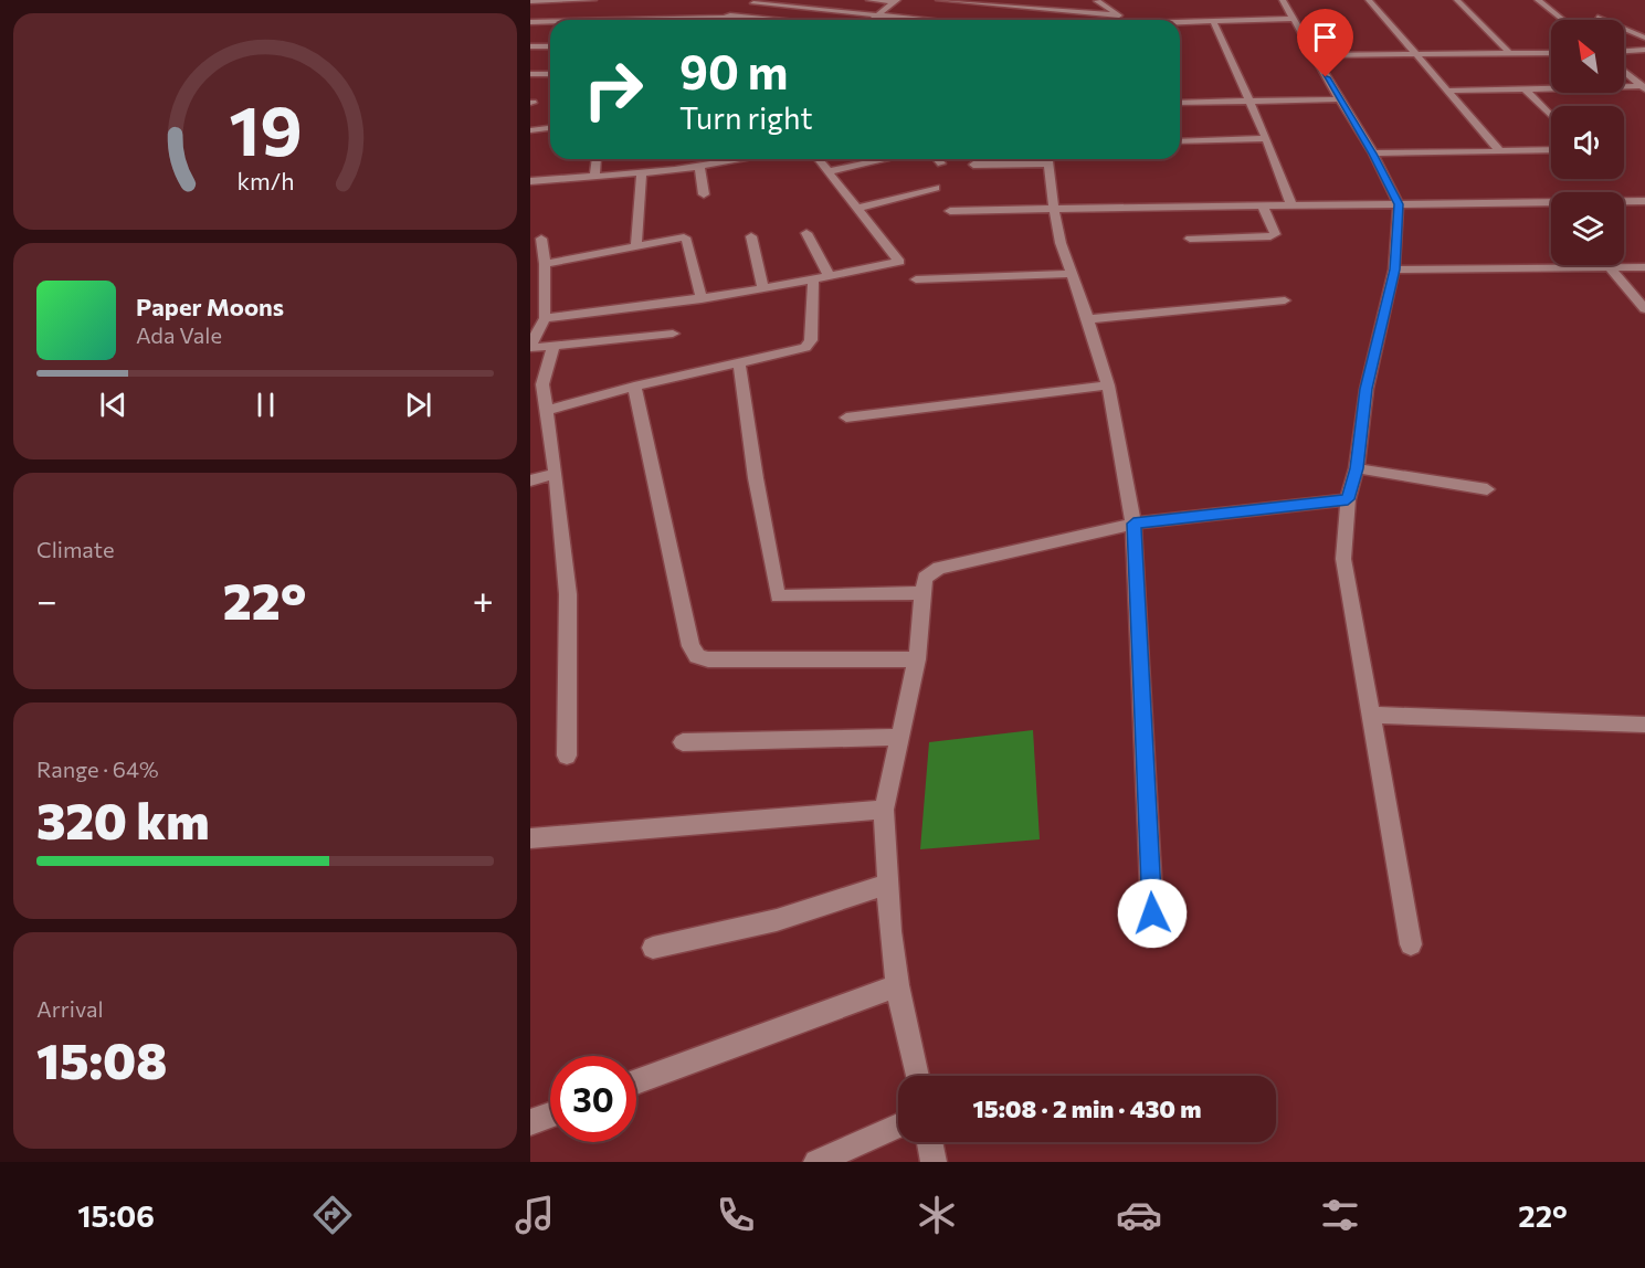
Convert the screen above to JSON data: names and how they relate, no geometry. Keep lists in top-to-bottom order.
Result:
{
  "north": "top left",
  "page": {
    "turn": ["90 m", "Turn right"],
    "song": ["Paper Moons", "Ada Vale"],
    "tile": [
      "Climate",
      ["Range · 64%", "320 km"],
      ["Arrival", "15:08"]
    ],
    "heat": ["−", "22°", "+"],
    "limit": "30",
    "trip": "15:08 · 2 min · 430 m",
    "tabs": ["15:06", "22°"],
    "gauge": ["19", "km/h"]
  }
}
